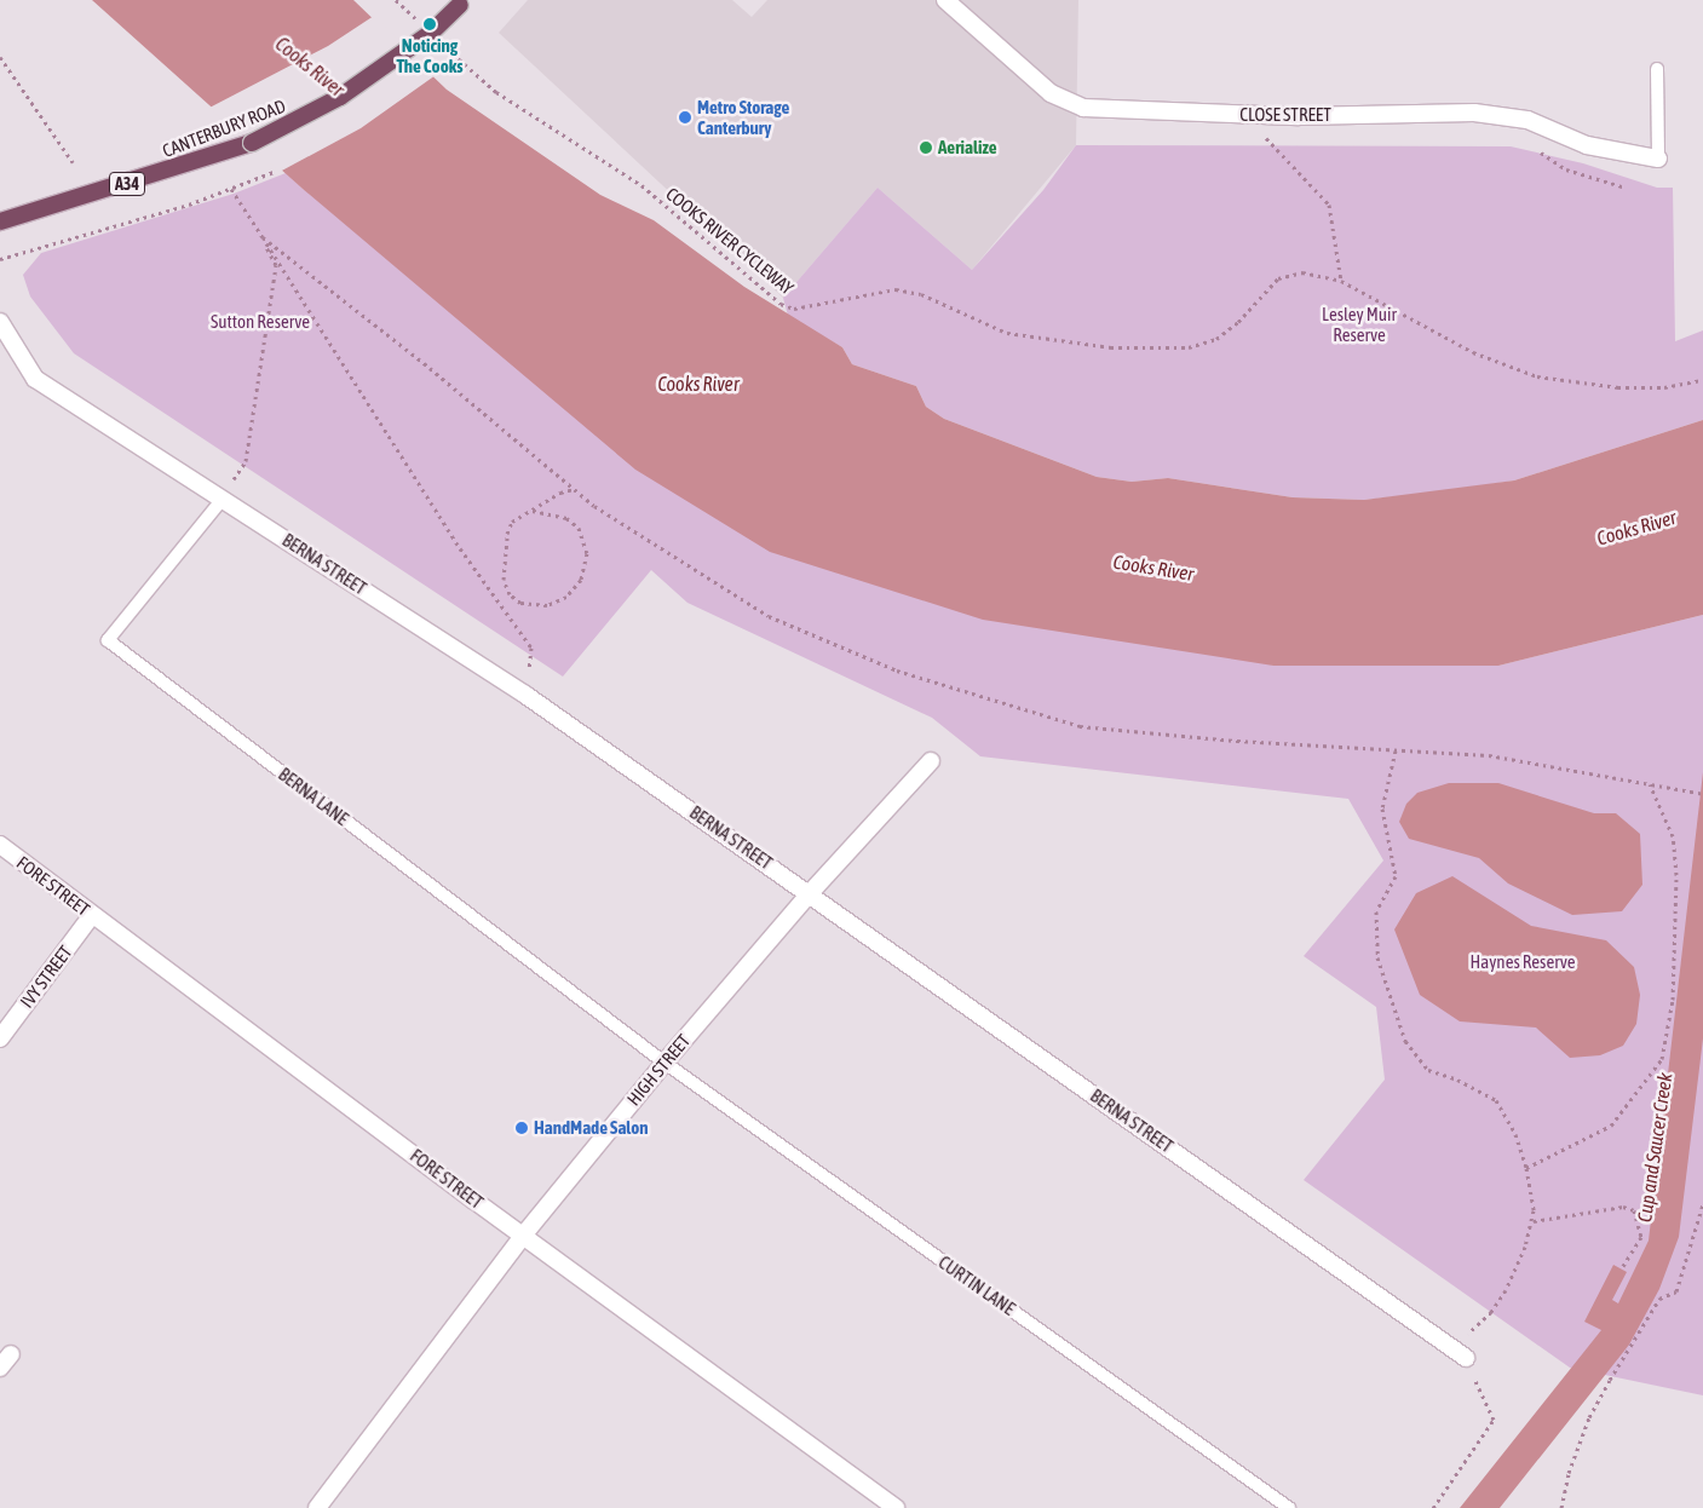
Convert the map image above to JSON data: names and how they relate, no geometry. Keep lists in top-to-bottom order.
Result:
{
  "streets": {
    "highway": ["CANTERBURY ROAD", "A34"],
    "street": [
      "CLOSE STREET",
      "BERNA STREET",
      "FORE STREET",
      "IVY STREET",
      "HIGH STREET"
    ],
    "lane": ["BERNA LANE", "CURTIN LANE"],
    "path": ["COOKS RIVER CYCLEWAY"]
  },
  "crossings": [
    ["BERNA STREET", "BERNA LANE"],
    ["BERNA STREET", "HIGH STREET"],
    ["BERNA LANE", "HIGH STREET"],
    ["BERNA LANE", "CURTIN LANE"],
    ["FORE STREET", "IVY STREET"],
    ["FORE STREET", "HIGH STREET"],
    ["HIGH STREET", "CURTIN LANE"]
  ],
  "water": ["Cooks River", "Cup and Saucer Creek"],
  "parks": ["Lesley Muir Reserve", "Sutton Reserve", "Haynes Reserve"],
  "places": [
    "Noticing The Cooks",
    "Metro Storage Canterbury",
    "Aerialize",
    "HandMade Salon"
  ]
}
